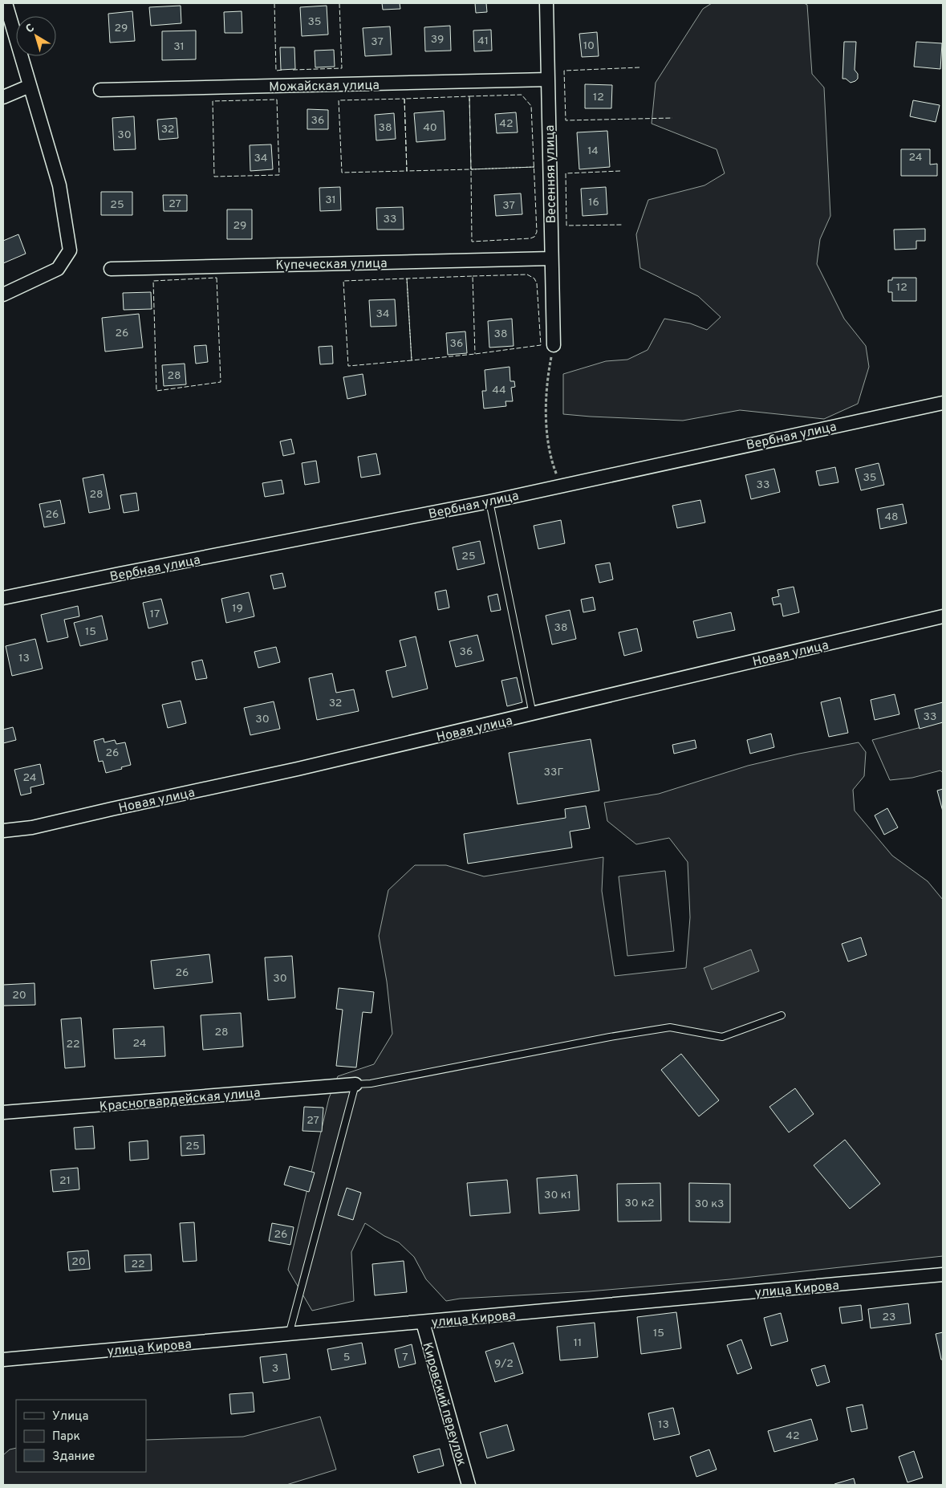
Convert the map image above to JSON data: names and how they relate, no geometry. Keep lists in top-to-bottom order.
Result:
{
  "streets": {
    "street": [
      "Можайская улица",
      "Весенняя улица",
      "Купеческая улица",
      "Вербная улица",
      "Новая улица",
      "Красногвардейская улица",
      "улица Кирова",
      "Кировский переулок"
    ]
  },
  "crossings": [
    ["Можайская улица", "Весенняя улица"],
    ["Весенняя улица", "Купеческая улица"],
    ["улица Кирова", "Кировский переулок"]
  ],
  "house_numbers": [
    "35",
    "29",
    "39",
    "41",
    "37",
    "10",
    "31",
    "12",
    "36",
    "42",
    "38",
    "40",
    "32",
    "30",
    "14",
    "24",
    "34",
    "31",
    "16",
    "27",
    "25",
    "37",
    "33",
    "29",
    "12",
    "34",
    "26",
    "38",
    "36",
    "28",
    "44",
    "35",
    "33",
    "28",
    "26",
    "48",
    "25",
    "19",
    "17",
    "38",
    "15",
    "36",
    "13",
    "32",
    "33",
    "30",
    "26",
    "33Г",
    "24",
    "26",
    "30",
    "20",
    "28",
    "24",
    "22",
    "27",
    "25",
    "21",
    "30 к1",
    "30 к2",
    "30 к3",
    "26",
    "20",
    "22",
    "23",
    "15",
    "11",
    "5",
    "7",
    "9/2",
    "3",
    "13",
    "42"
  ],
  "legend": ["Улица", "Парк", "Здание"],
  "north": "top left"
}
